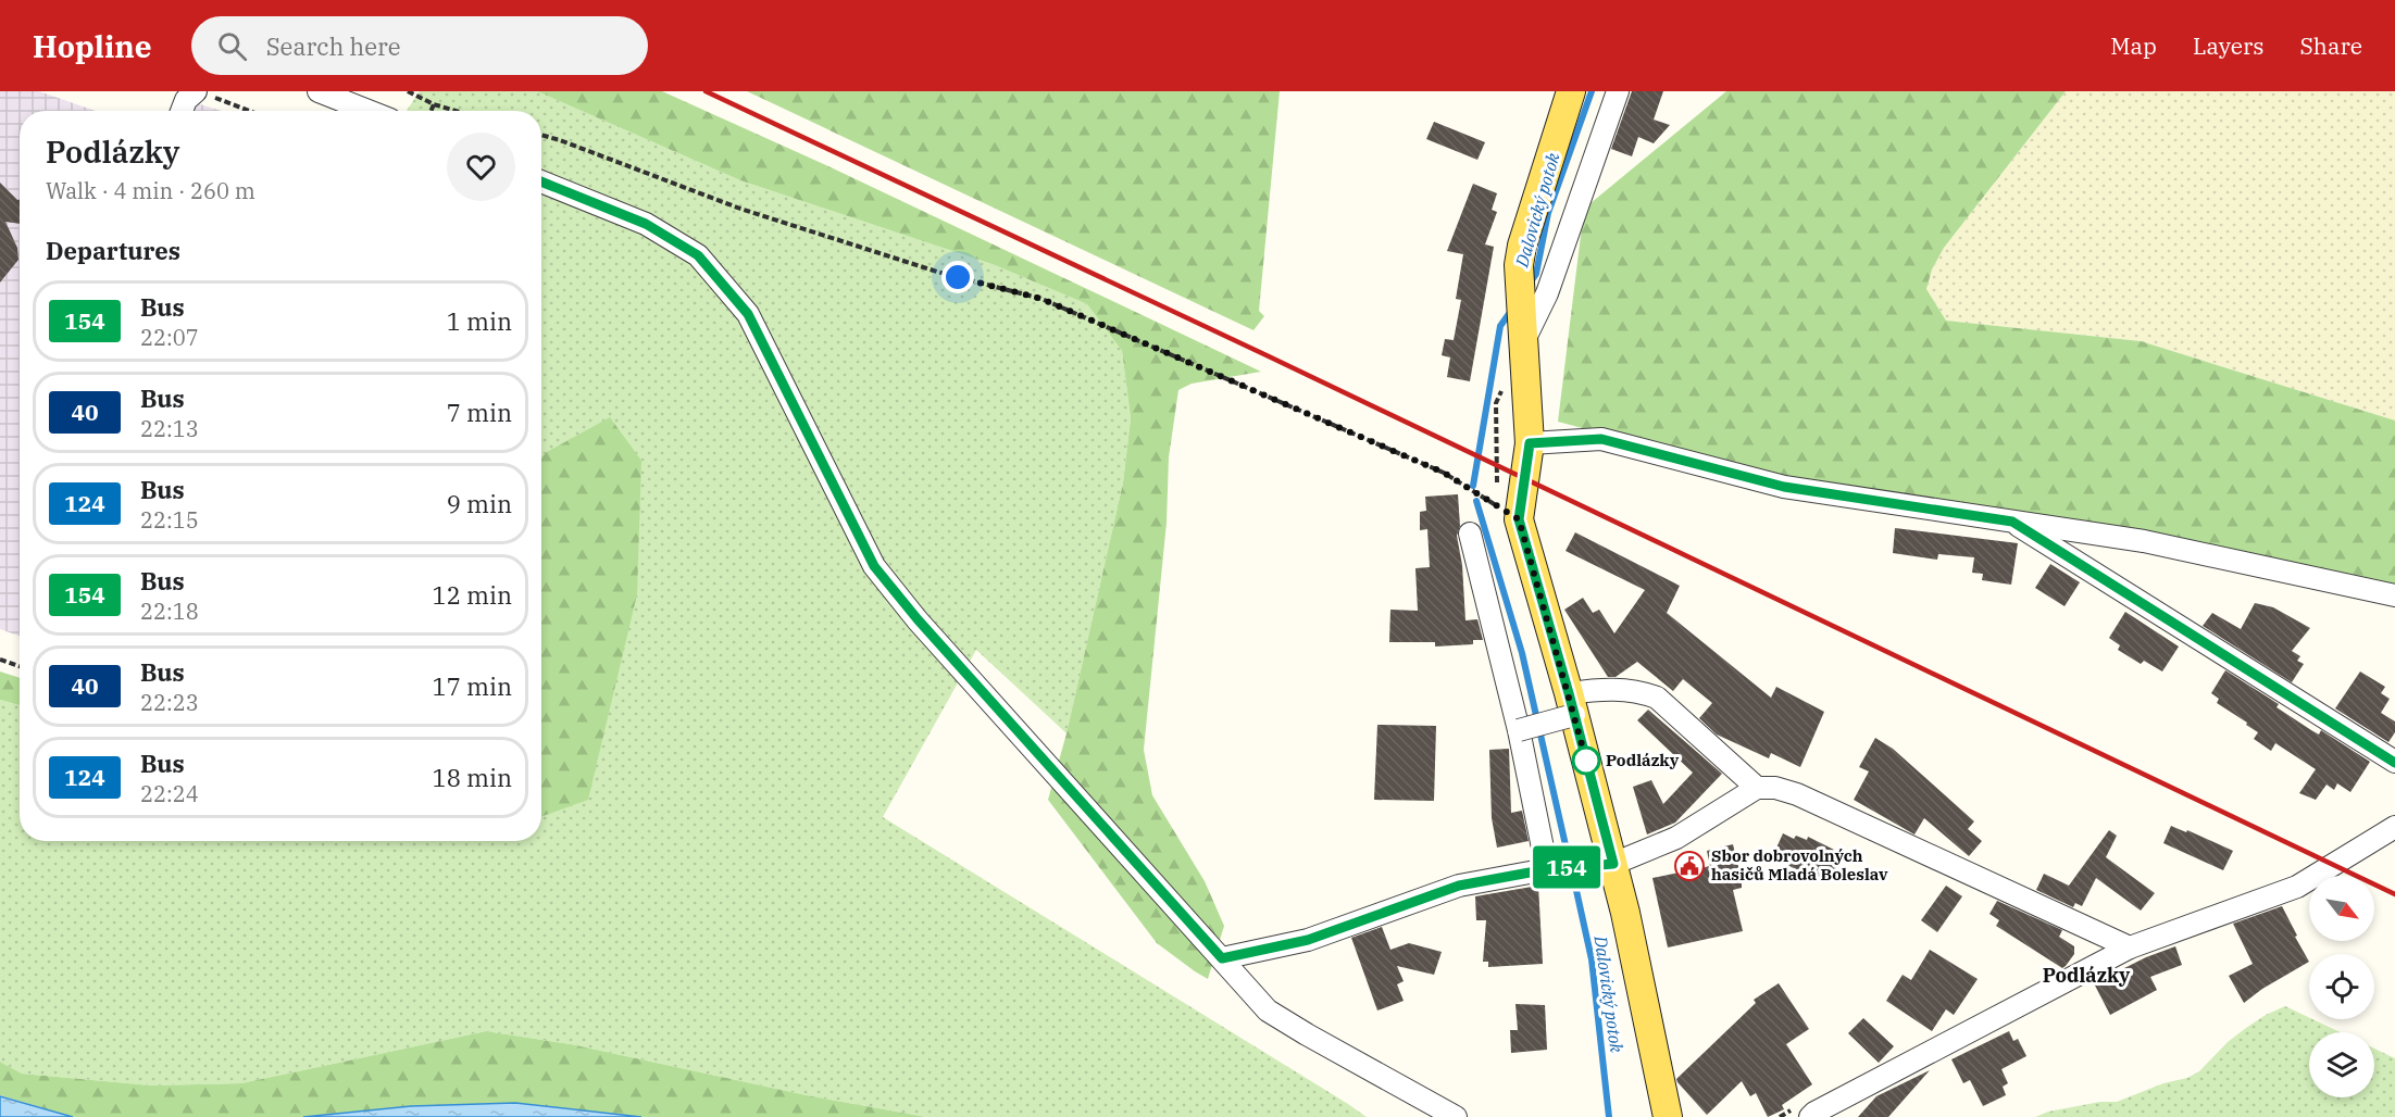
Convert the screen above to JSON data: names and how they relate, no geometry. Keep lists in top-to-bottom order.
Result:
{
  "districts": ["Podlázky"],
  "water": ["Dalovický potok"],
  "places": {
    "other": ["Podlázky"],
    "public building": ["Sbor dobrovolných hasičů Mladá Boleslav"]
  },
  "lines": ["bus line 154"],
  "north": "bottom right",
  "page": {
    "header": "Hopline",
    "search": "Search here",
    "nav": ["Map", "Layers", "Share"],
    "on_map": "154",
    "heading": [
      ["Podlázky", "Walk · 4 min · 260 m"],
      "Departures"
    ],
    "list": [
      {
        "mark": "154",
        "name": "Bus",
        "note": "22:07",
        "value": "1 min"
      },
      {
        "mark": "40",
        "name": "Bus",
        "note": "22:13",
        "value": "7 min"
      },
      {
        "mark": "124",
        "name": "Bus",
        "note": "22:15",
        "value": "9 min"
      },
      {
        "mark": "154",
        "name": "Bus",
        "note": "22:18",
        "value": "12 min"
      },
      {
        "mark": "40",
        "name": "Bus",
        "note": "22:23",
        "value": "17 min"
      },
      {
        "mark": "124",
        "name": "Bus",
        "note": "22:24",
        "value": "18 min"
      }
    ]
  }
}
